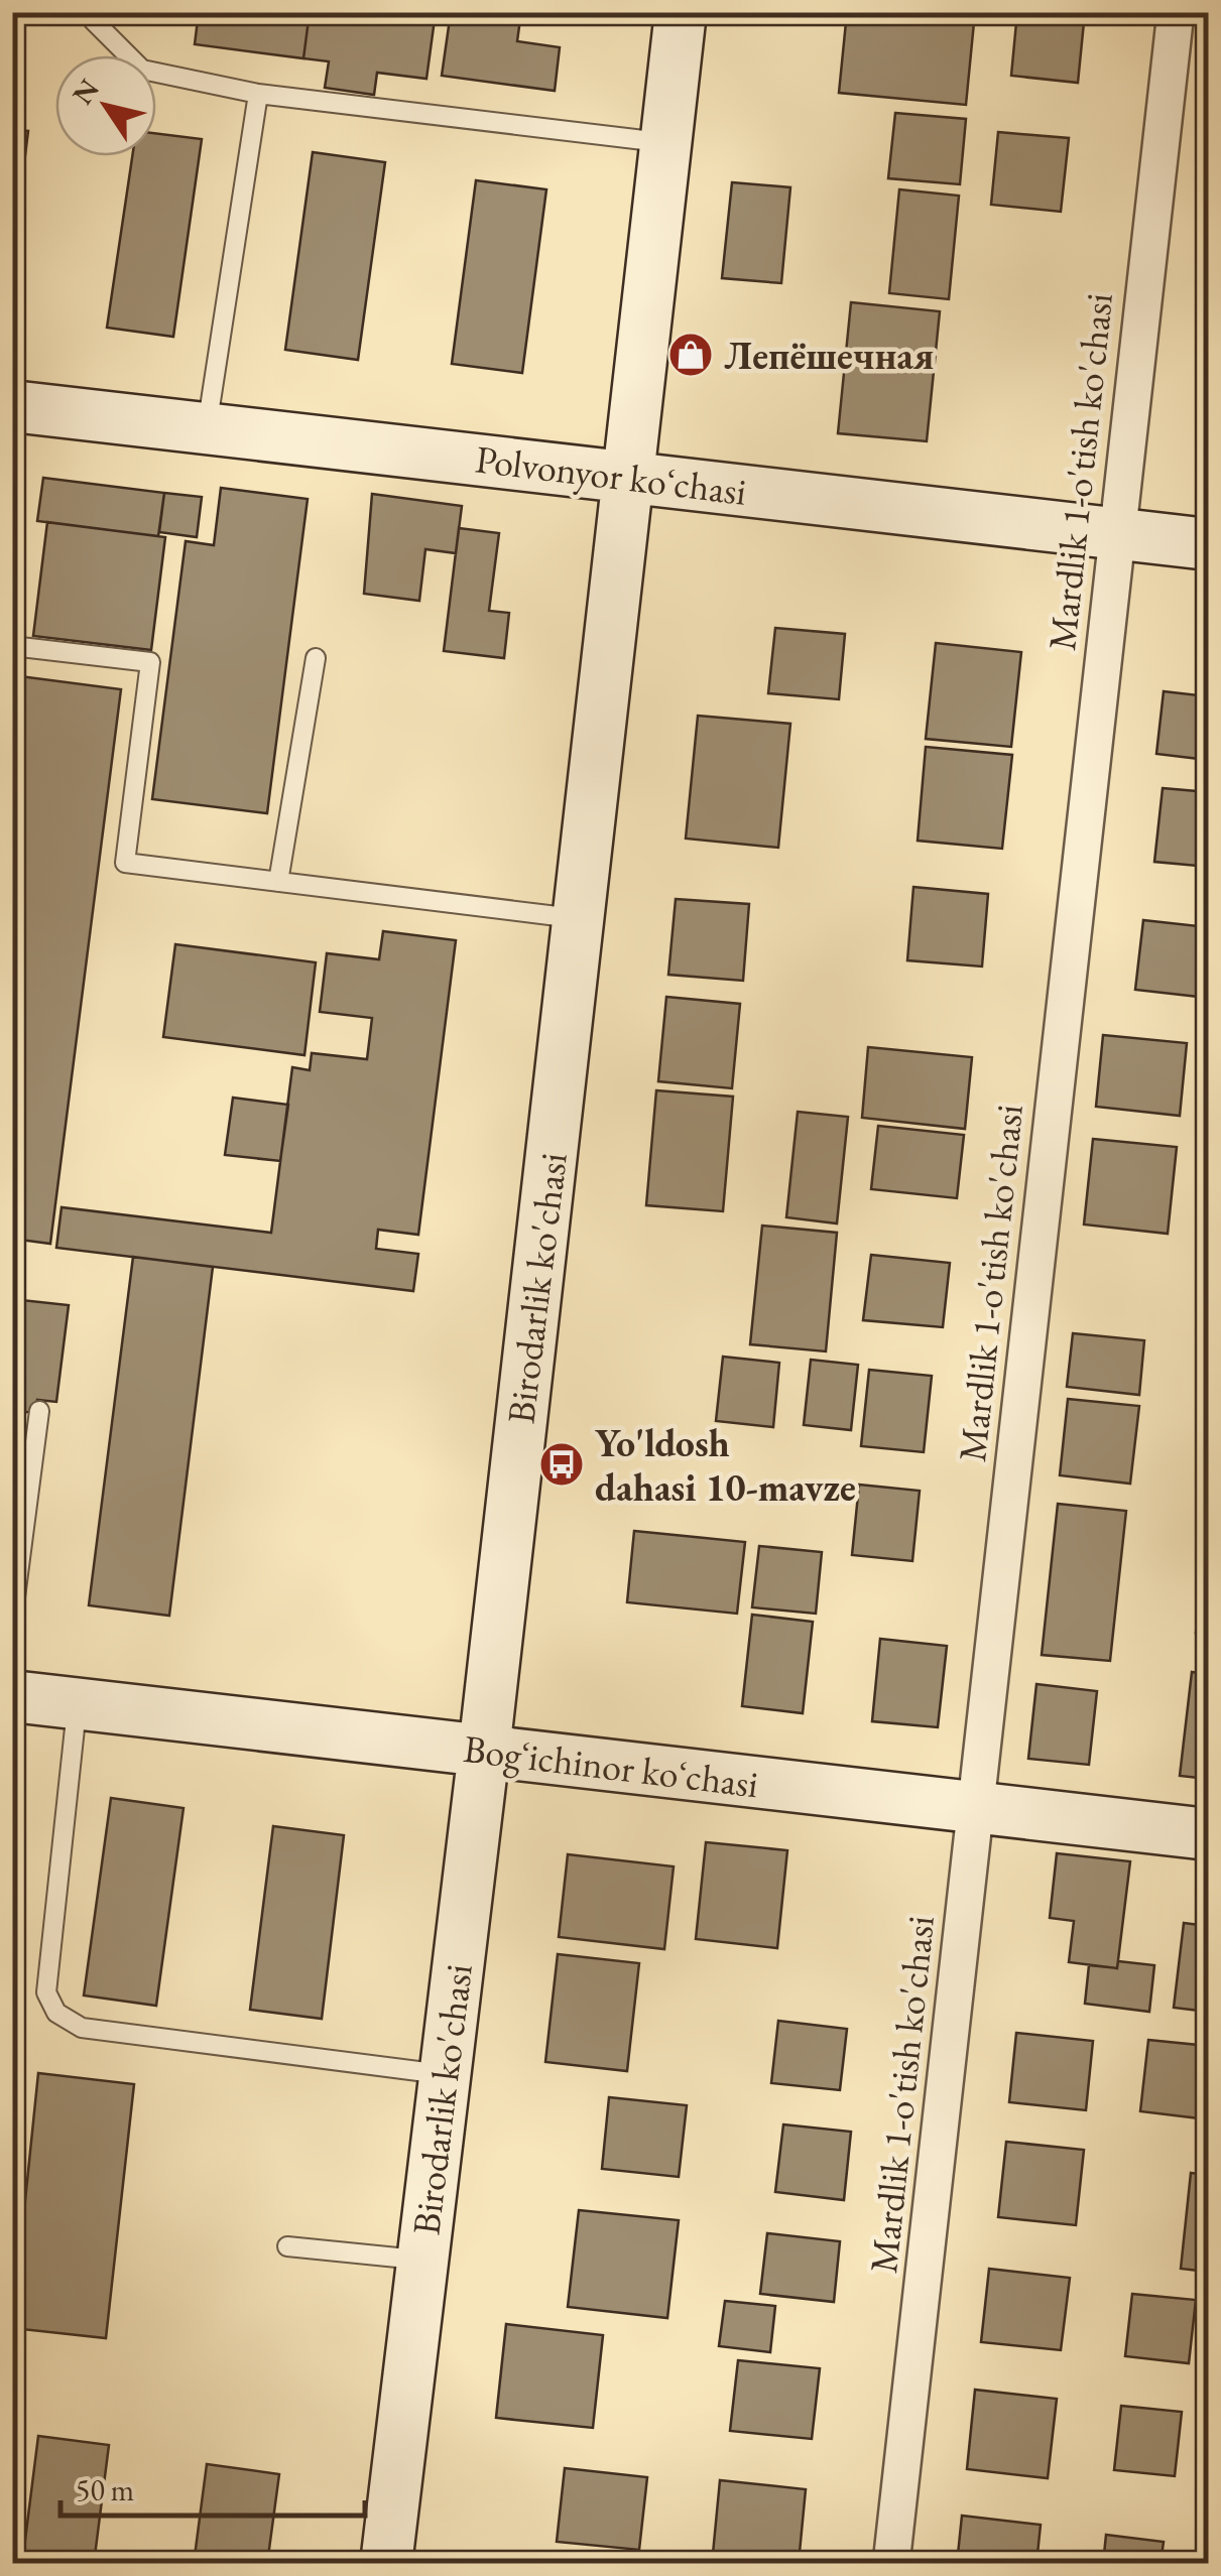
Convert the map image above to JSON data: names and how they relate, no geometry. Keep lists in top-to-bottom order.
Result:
{
  "streets": {
    "street": [
      "Mardlik 1-o'tish ko'chasi",
      "Polvonyor koʻchasi",
      "Birodarlik ko'chasi",
      "Bogʻichinor koʻchasi"
    ]
  },
  "crossings": [
    ["Mardlik 1-o'tish ko'chasi", "Polvonyor koʻchasi"],
    ["Mardlik 1-o'tish ko'chasi", "Bogʻichinor koʻchasi"],
    ["Polvonyor koʻchasi", "Birodarlik ko'chasi"],
    ["Birodarlik ko'chasi", "Bogʻichinor koʻchasi"]
  ],
  "places": {
    "shop": ["Лепёшечная"],
    "bus stop": ["Yo'ldosh dahasi 10-mavze"]
  },
  "scale_bar": "50 m",
  "north": "top left"
}
